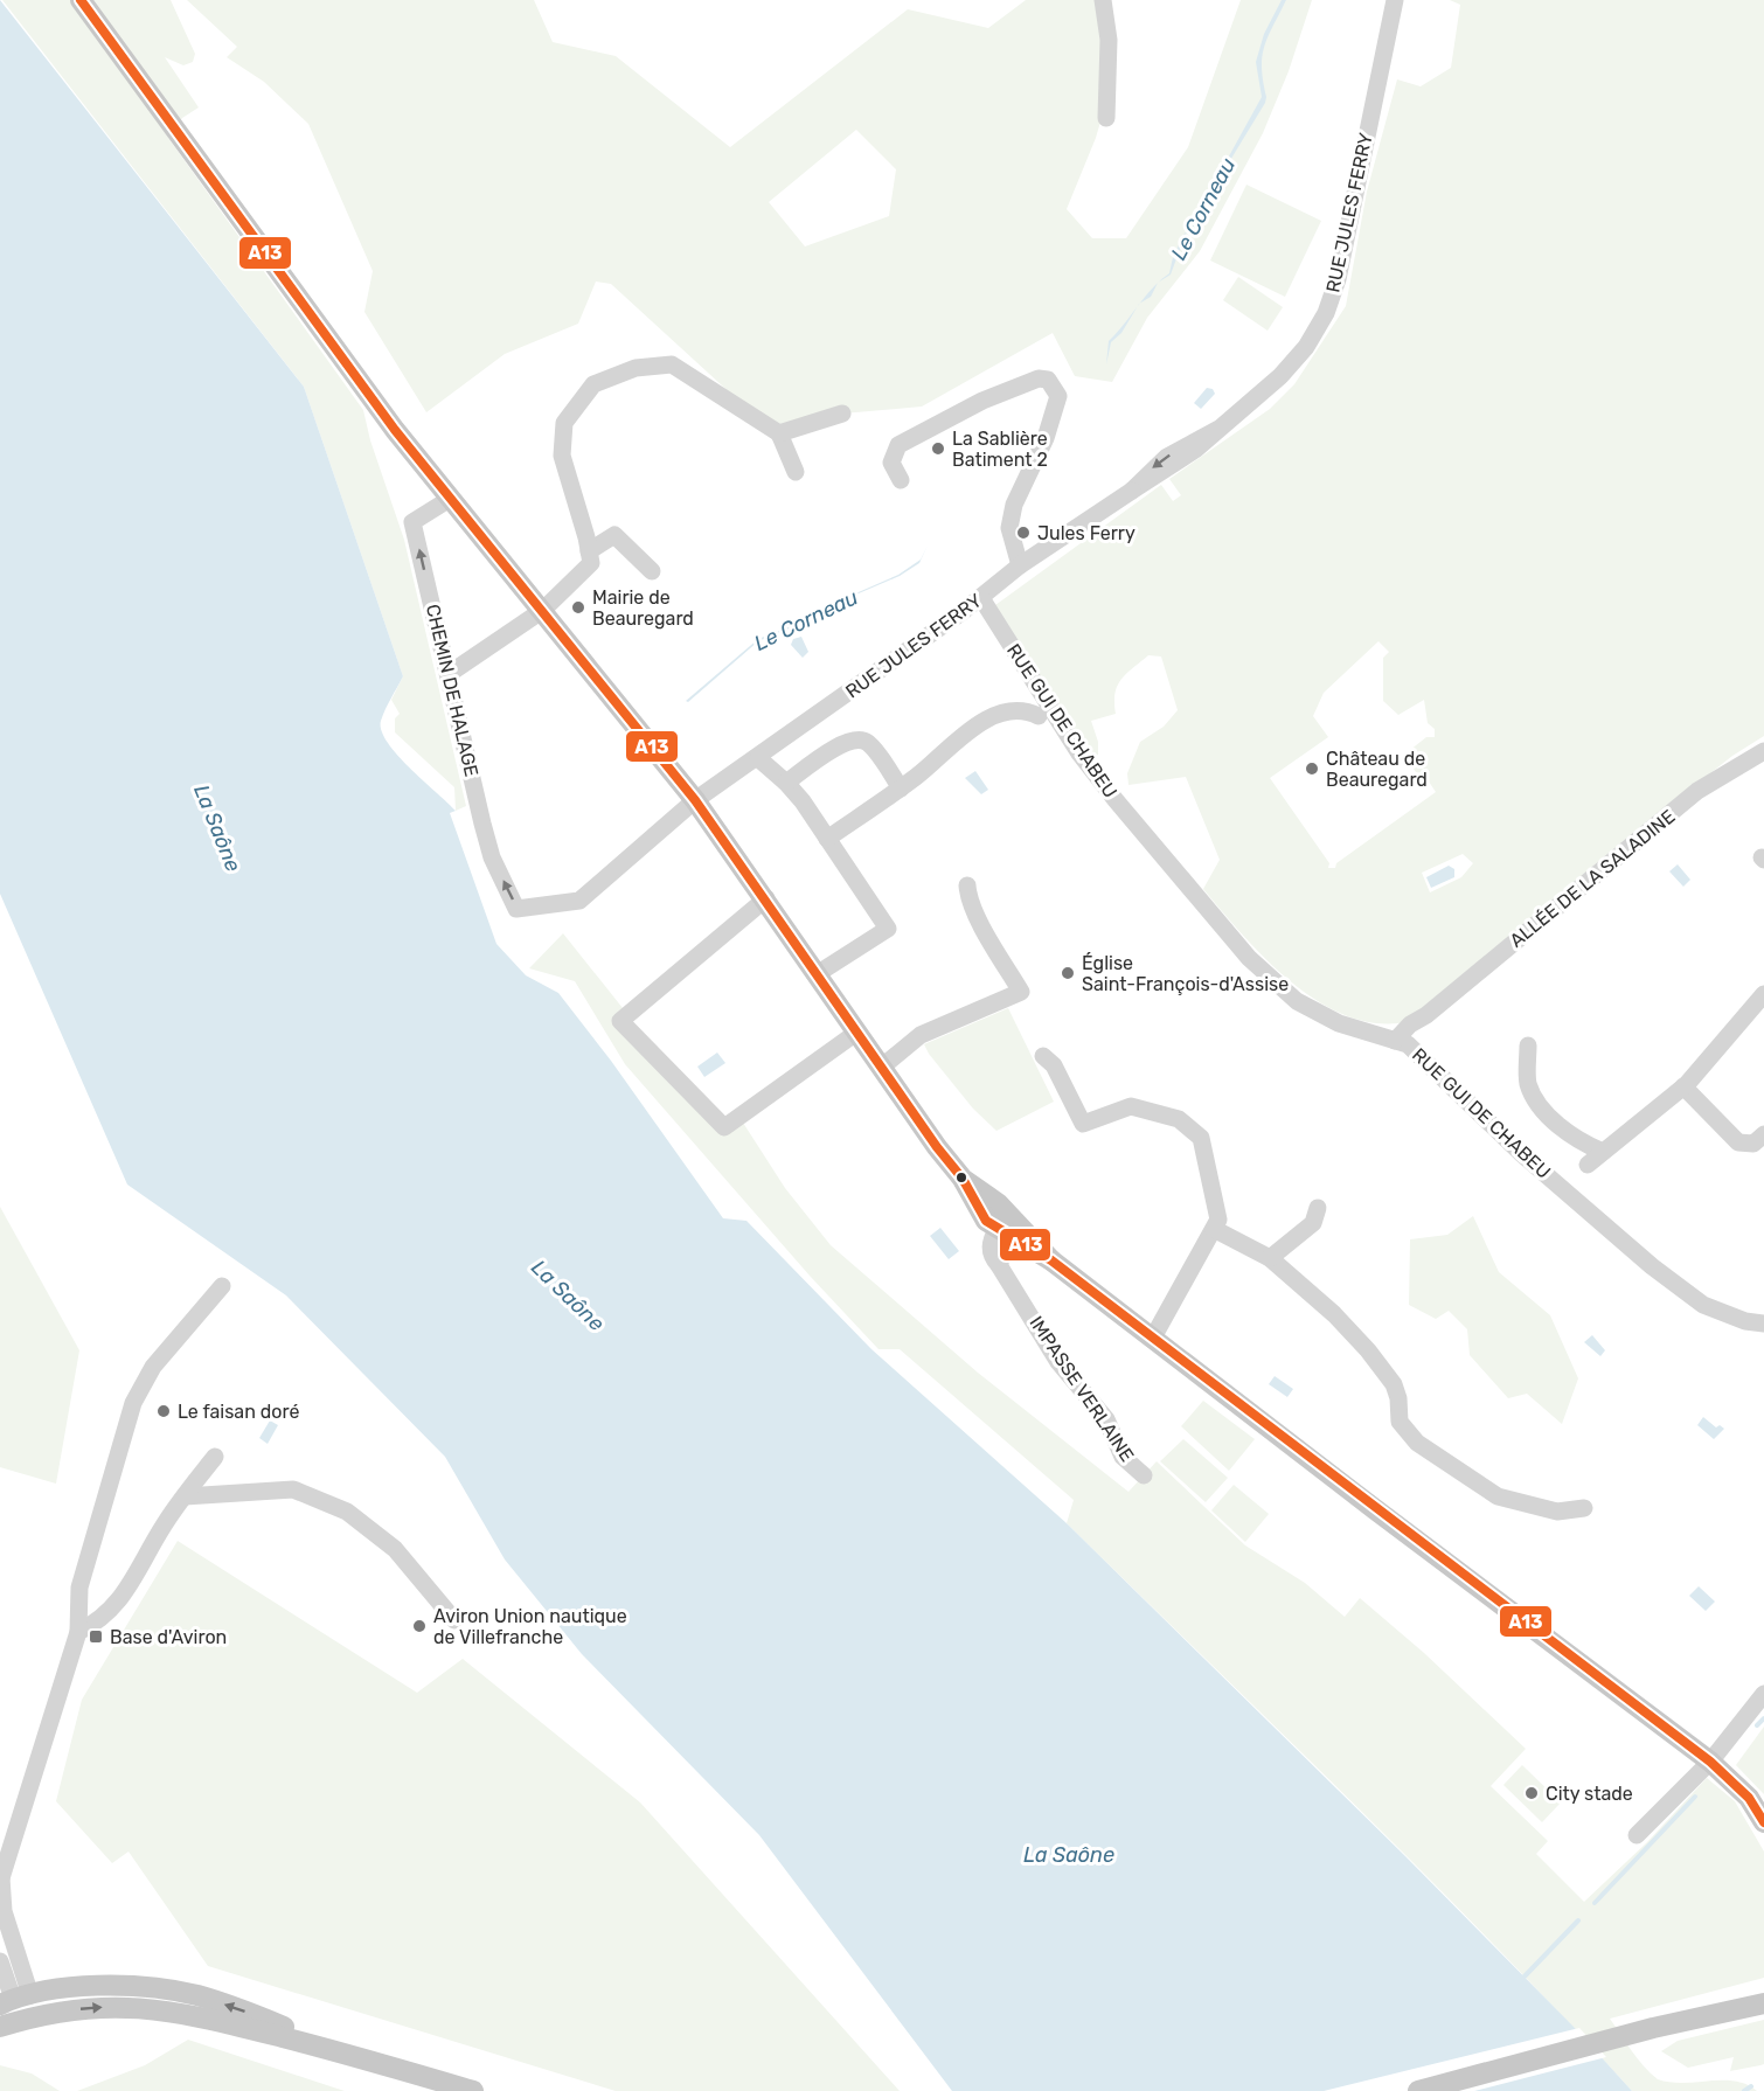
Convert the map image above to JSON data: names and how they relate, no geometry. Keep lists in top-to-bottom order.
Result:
{
  "streets": {
    "street": [
      "RUE JULES FERRY",
      "CHEMIN DE HALAGE",
      "RUE GUI DE CHABEU",
      "ALLÉE DE LA SALADINE",
      "IMPASSE VERLAINE"
    ]
  },
  "crossings": [
    ["RUE JULES FERRY", "CHEMIN DE HALAGE"],
    ["RUE JULES FERRY", "RUE GUI DE CHABEU"],
    ["RUE GUI DE CHABEU", "ALLÉE DE LA SALADINE"]
  ],
  "one_way": ["CHEMIN DE HALAGE"],
  "water": ["Le Corneau", "La Saône"],
  "places": {
    "other": [
      "La Sablière Batiment 2",
      "Jules Ferry",
      "Mairie de Beauregard",
      "Château de Beauregard",
      "Église Saint-François-d'Assise",
      "Le faisan doré",
      "Aviron Union nautique de Villefranche",
      "City stade"
    ],
    "transit": ["Base d'Aviron"]
  },
  "lines": ["transit line A13"]
}
